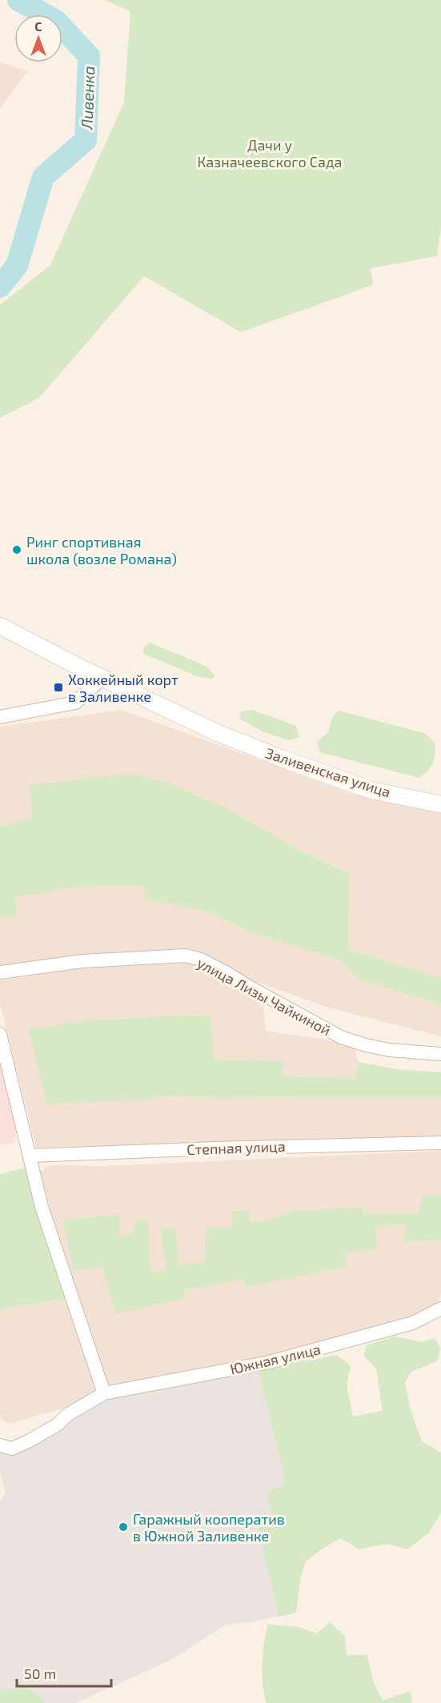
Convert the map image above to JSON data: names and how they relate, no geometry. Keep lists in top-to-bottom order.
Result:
{
  "streets": {
    "street": [
      "Заливенская улица",
      "улица Лизы Чайкиной",
      "Степная улица",
      "Южная улица"
    ]
  },
  "water": ["Ливенка"],
  "parks": ["Дачи у Казначеевского Сада"],
  "places": {
    "other": ["Ринг спортивная школа (возле Романа)", "Гаражный кооператив в Южной Заливенке"],
    "transit": ["Хоккейный корт в Заливенке"]
  },
  "scale_bar": "50 m",
  "north": "top"
}
